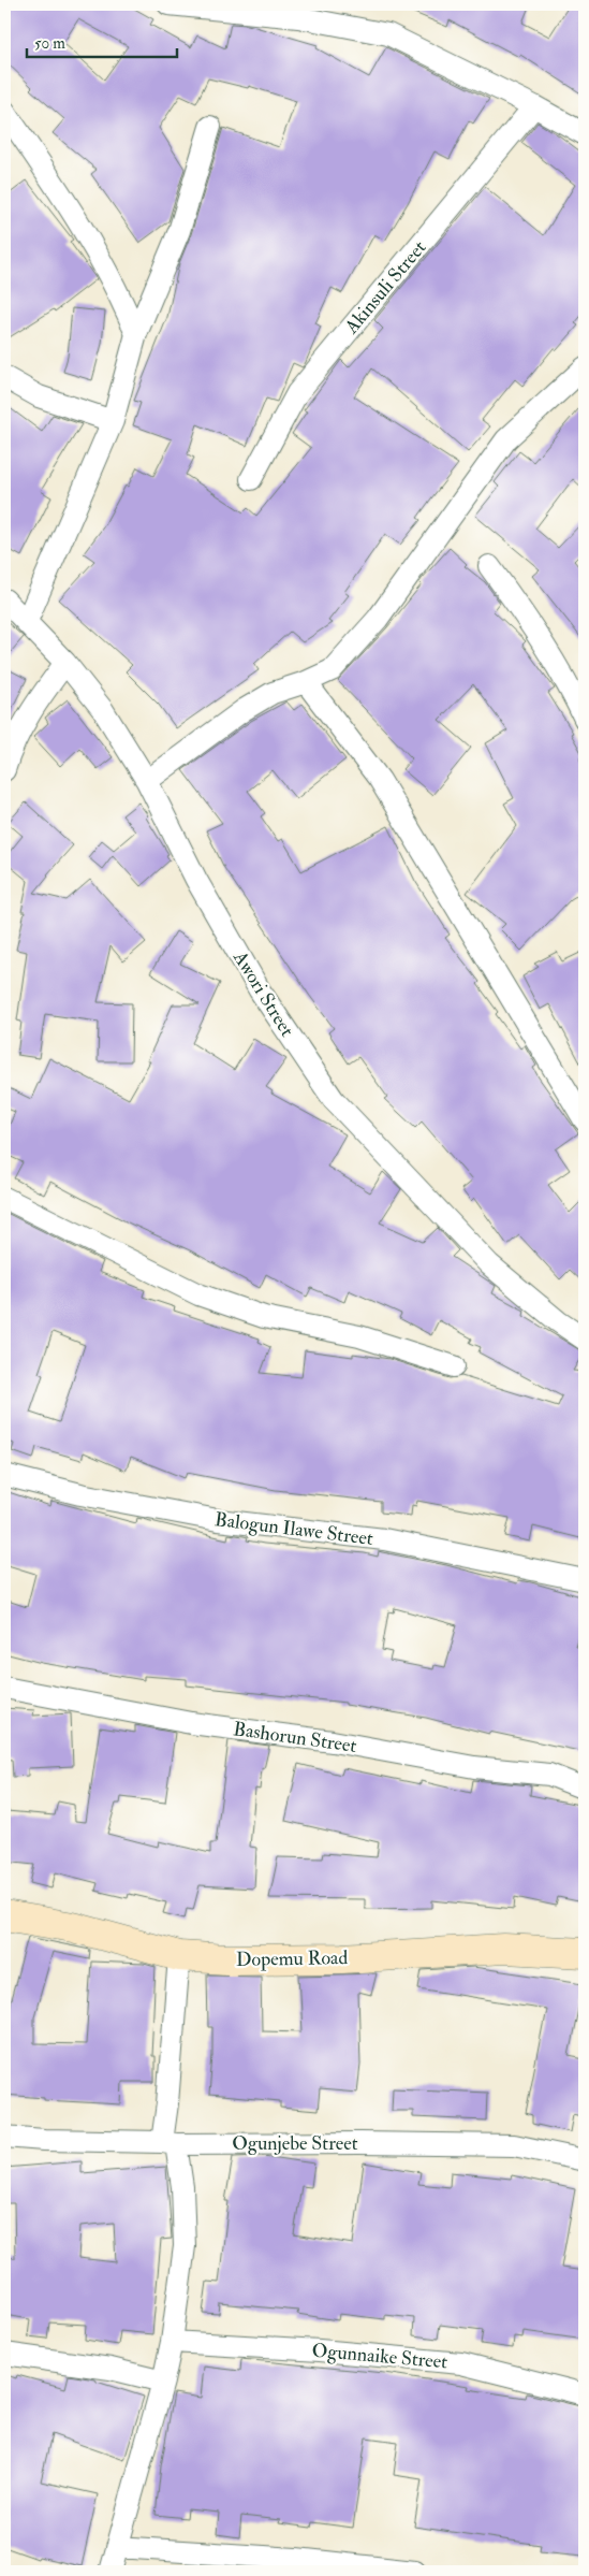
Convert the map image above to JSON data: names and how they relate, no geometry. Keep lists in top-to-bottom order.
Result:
{
  "streets": {
    "main road": ["Dopemu Road"],
    "street": [
      "Akinsuli Street",
      "Awori Street",
      "Balogun Ilawe Street",
      "Bashorun Street",
      "Ogunjebe Street",
      "Ogunnaike Street"
    ]
  },
  "scale_bar": "50 m"
}
